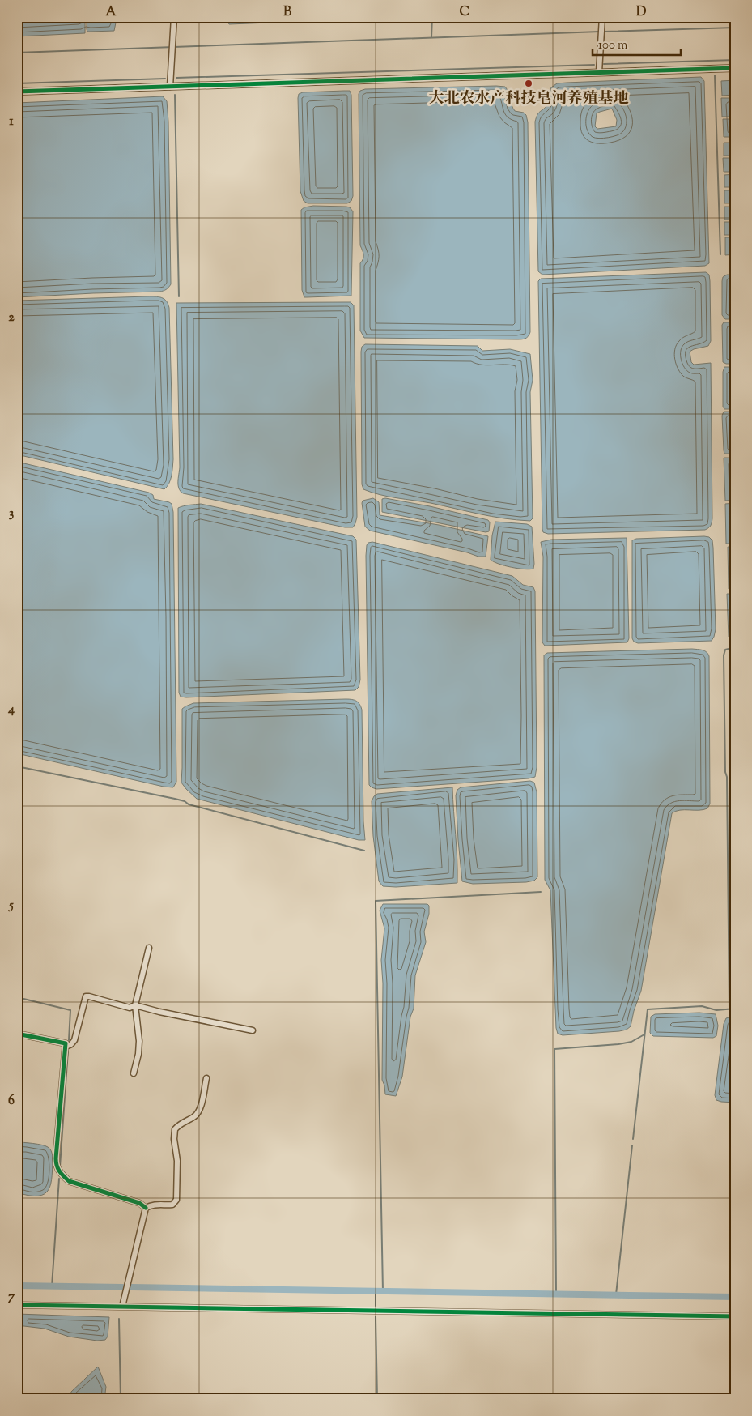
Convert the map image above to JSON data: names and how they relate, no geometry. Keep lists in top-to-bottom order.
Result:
{
  "places": ["大北农水产科技皂河养殖基地"],
  "scale_bar": "100 m",
  "grid": {
    "columns": [
      "A",
      "B",
      "C",
      "D"
    ],
    "rows": [
      "1",
      "2",
      "3",
      "4",
      "5",
      "6",
      "7"
    ]
  }
}
